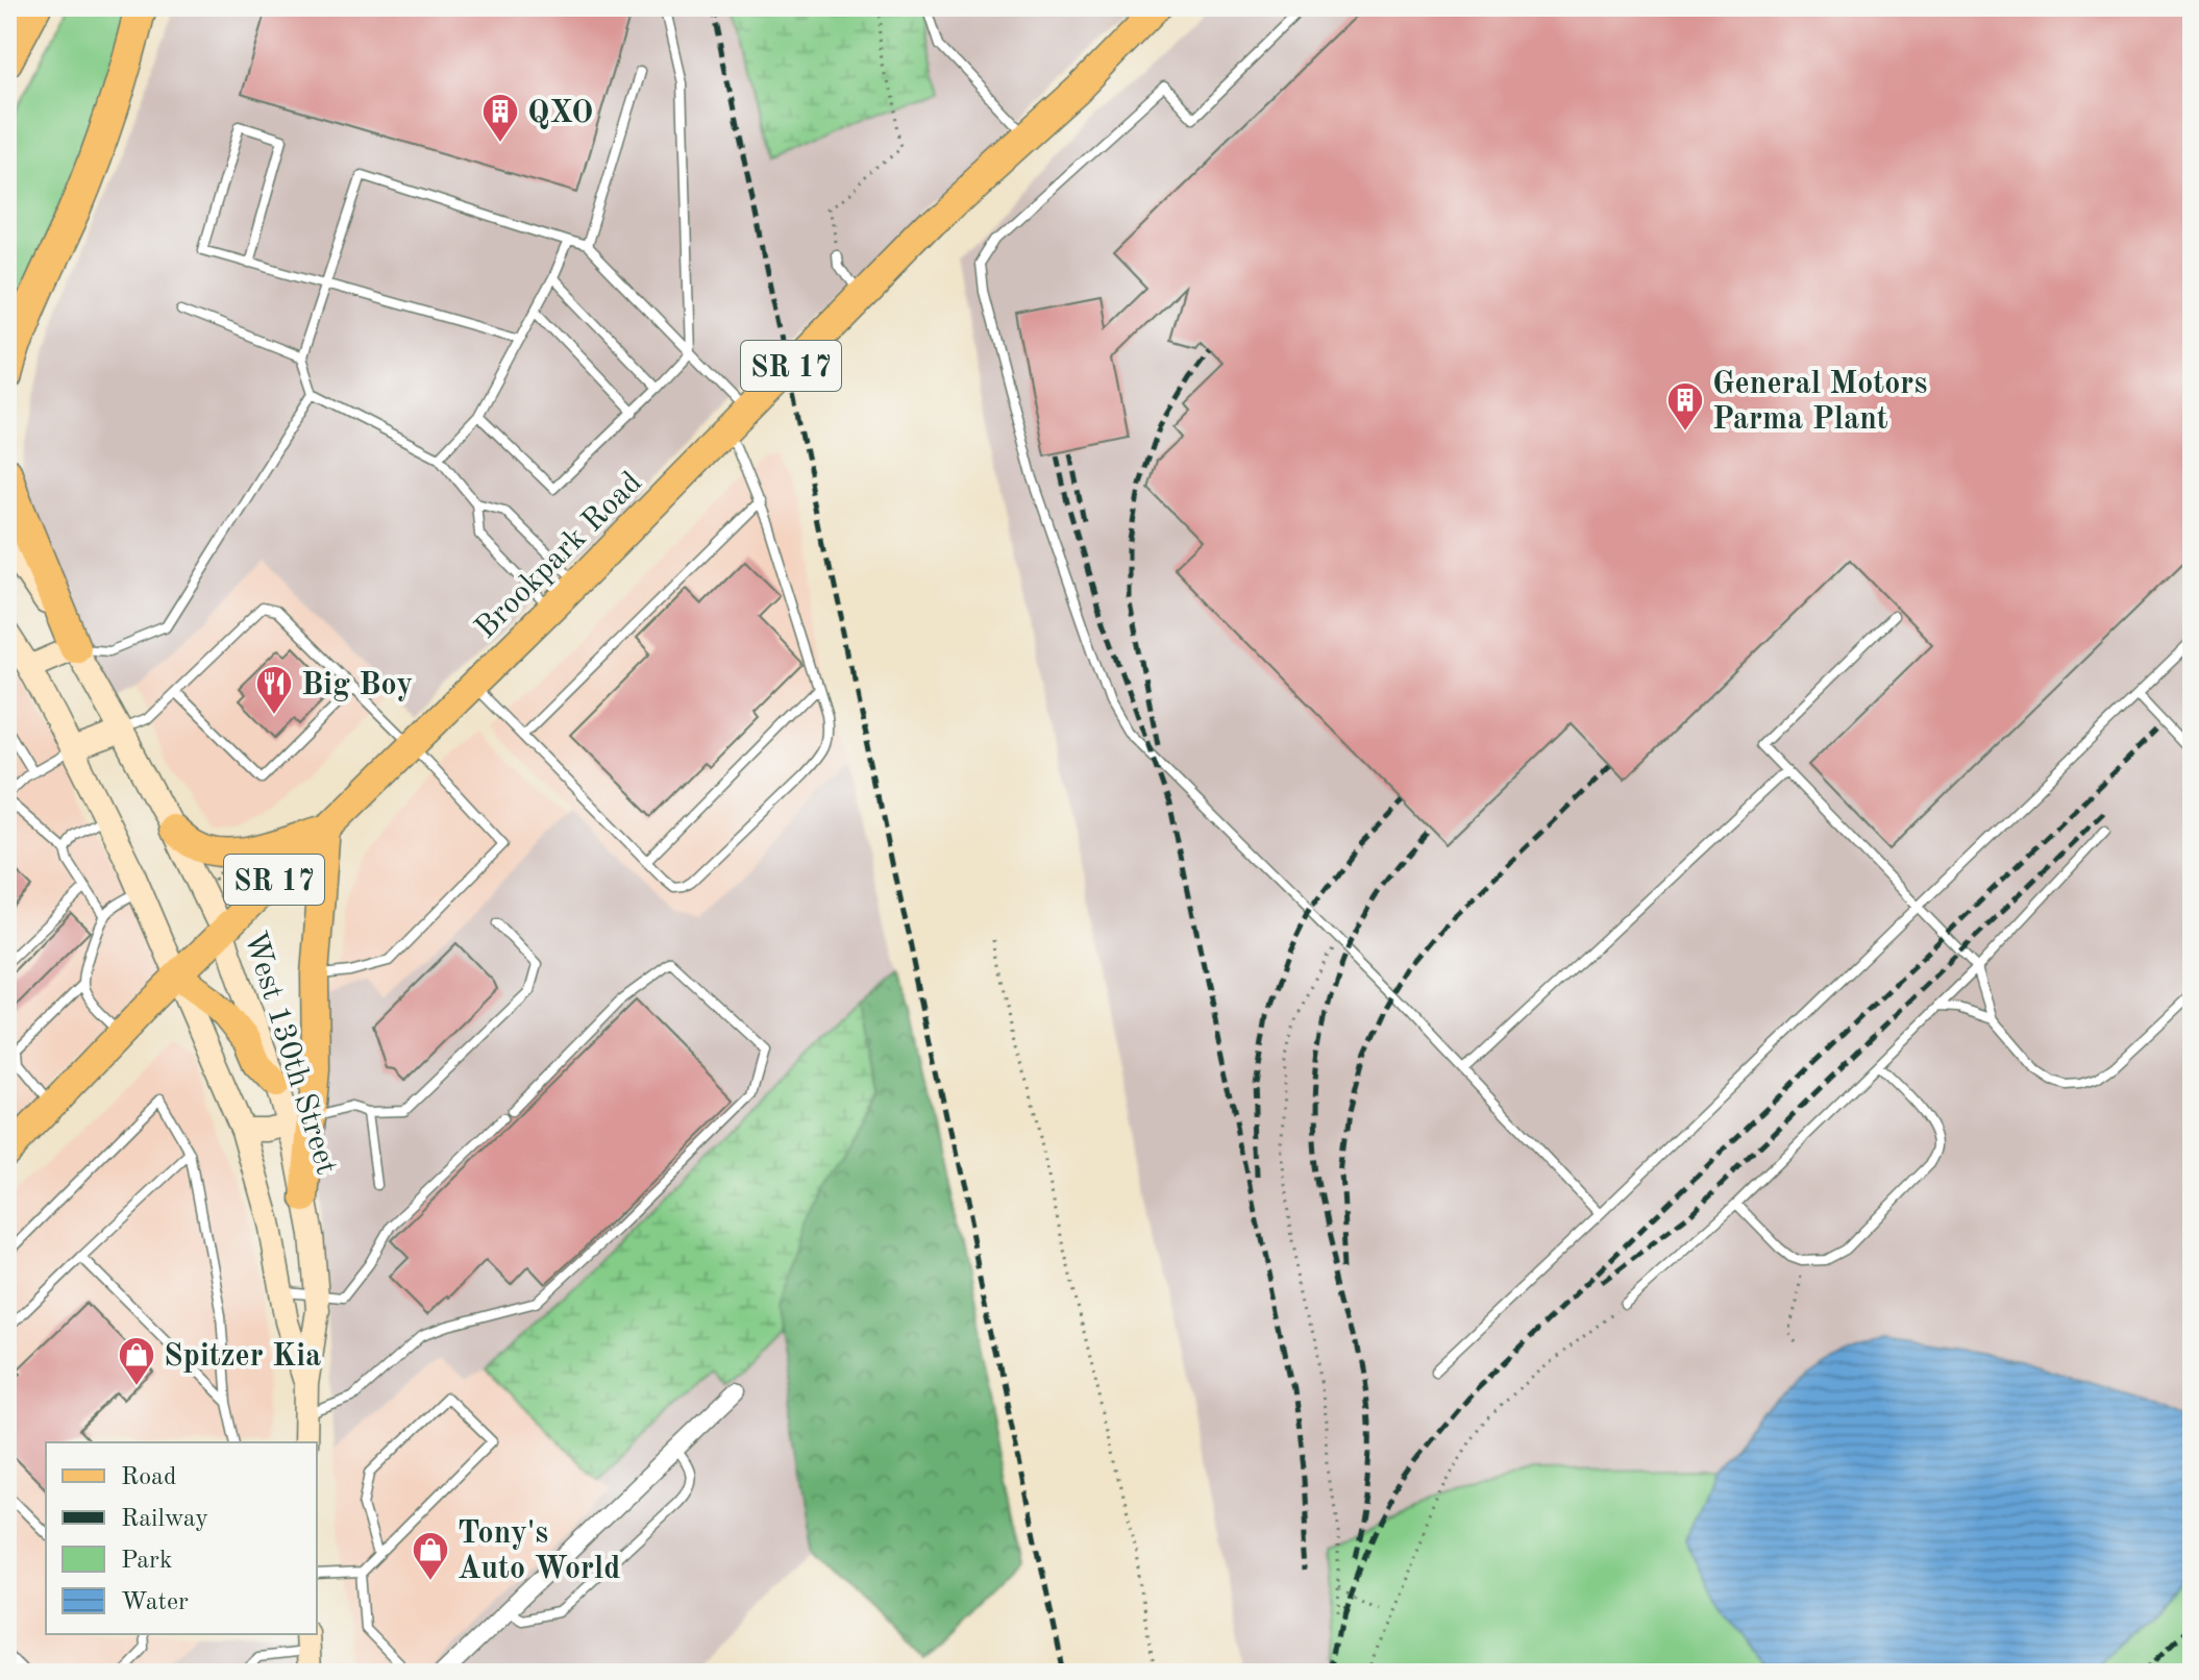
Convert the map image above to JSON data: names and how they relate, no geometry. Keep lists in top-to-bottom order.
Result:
{
  "streets": {
    "main road": ["SR 17", "Brookpark Road", "West 130th Street"]
  },
  "crossings": [
    ["Brookpark Road", "West 130th Street"]
  ],
  "places": {
    "building": ["QXO", "General Motors Parma Plant"],
    "restaurant": ["Big Boy"],
    "shop": ["Spitzer Kia", "Tony's Auto World"]
  },
  "legend": [
    "Road",
    "Railway",
    "Park",
    "Water"
  ]
}
